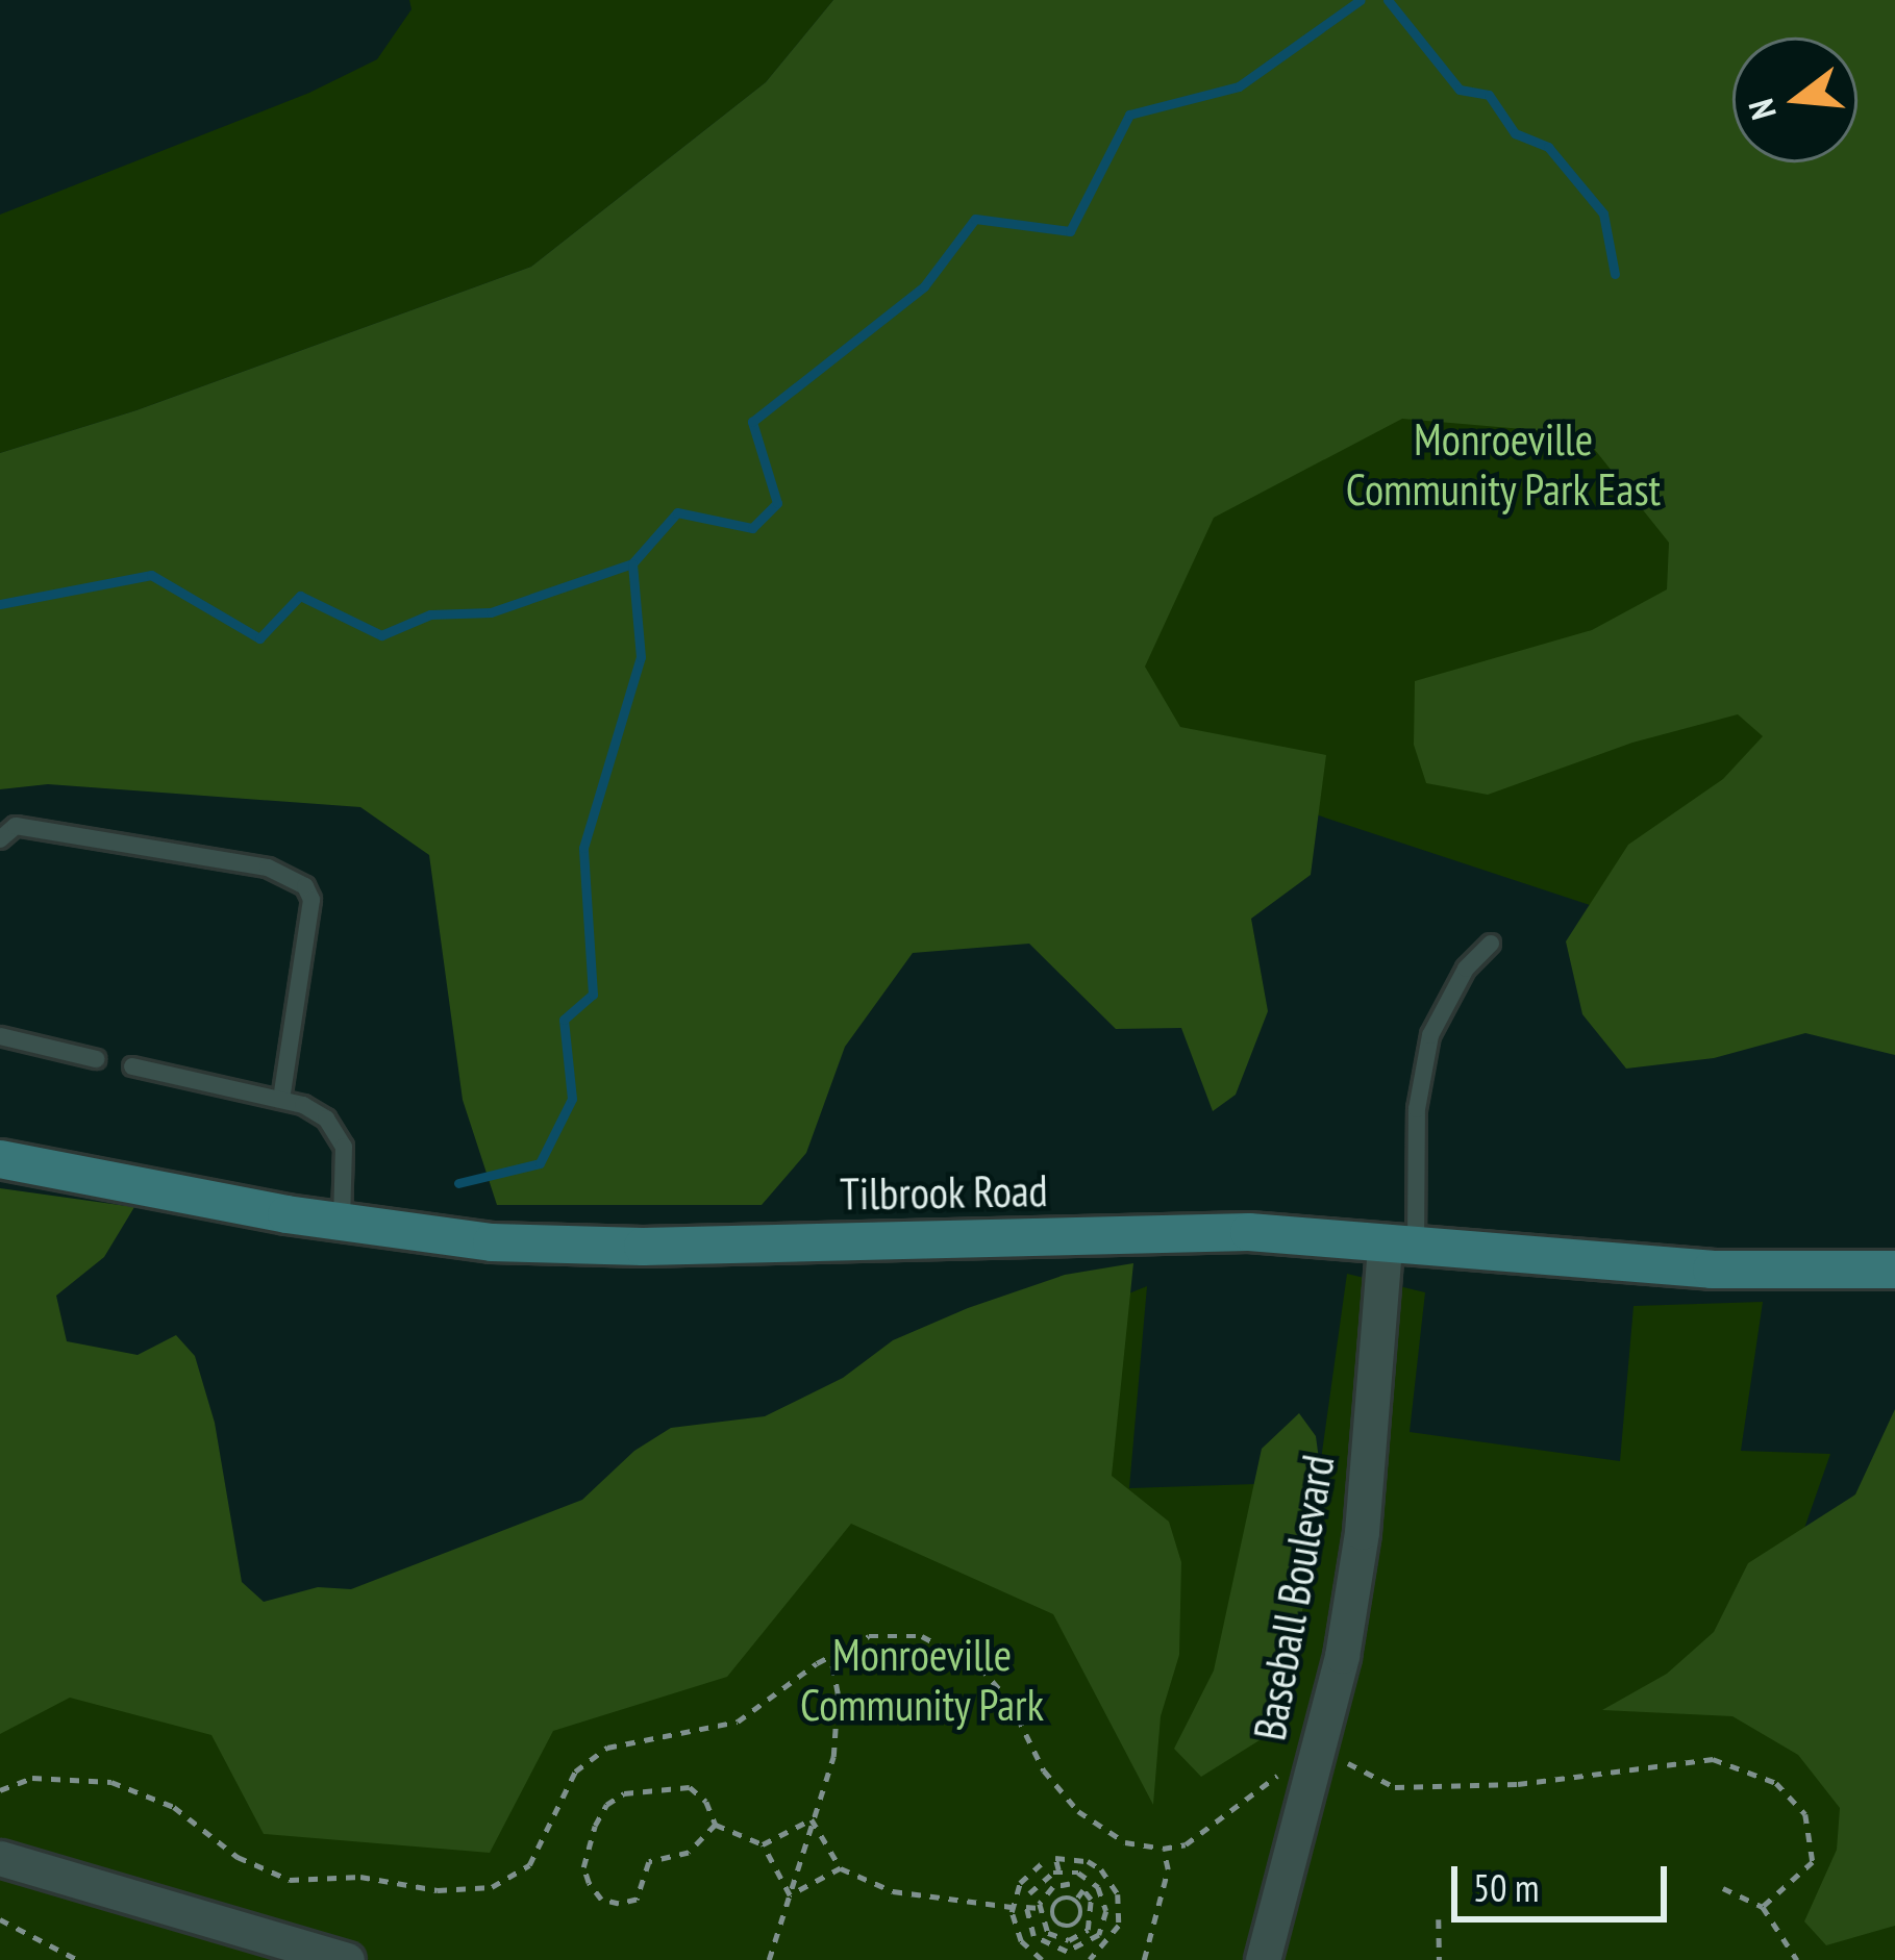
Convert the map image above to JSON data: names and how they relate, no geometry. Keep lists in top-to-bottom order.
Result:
{
  "streets": {
    "street": ["Tilbrook Road", "Baseball Boulevard"]
  },
  "crossings": [
    ["Tilbrook Road", "Baseball Boulevard"]
  ],
  "parks": ["Monroeville Community Park East", "Monroeville Community Park"],
  "scale_bar": "50 m",
  "north": "left"
}
